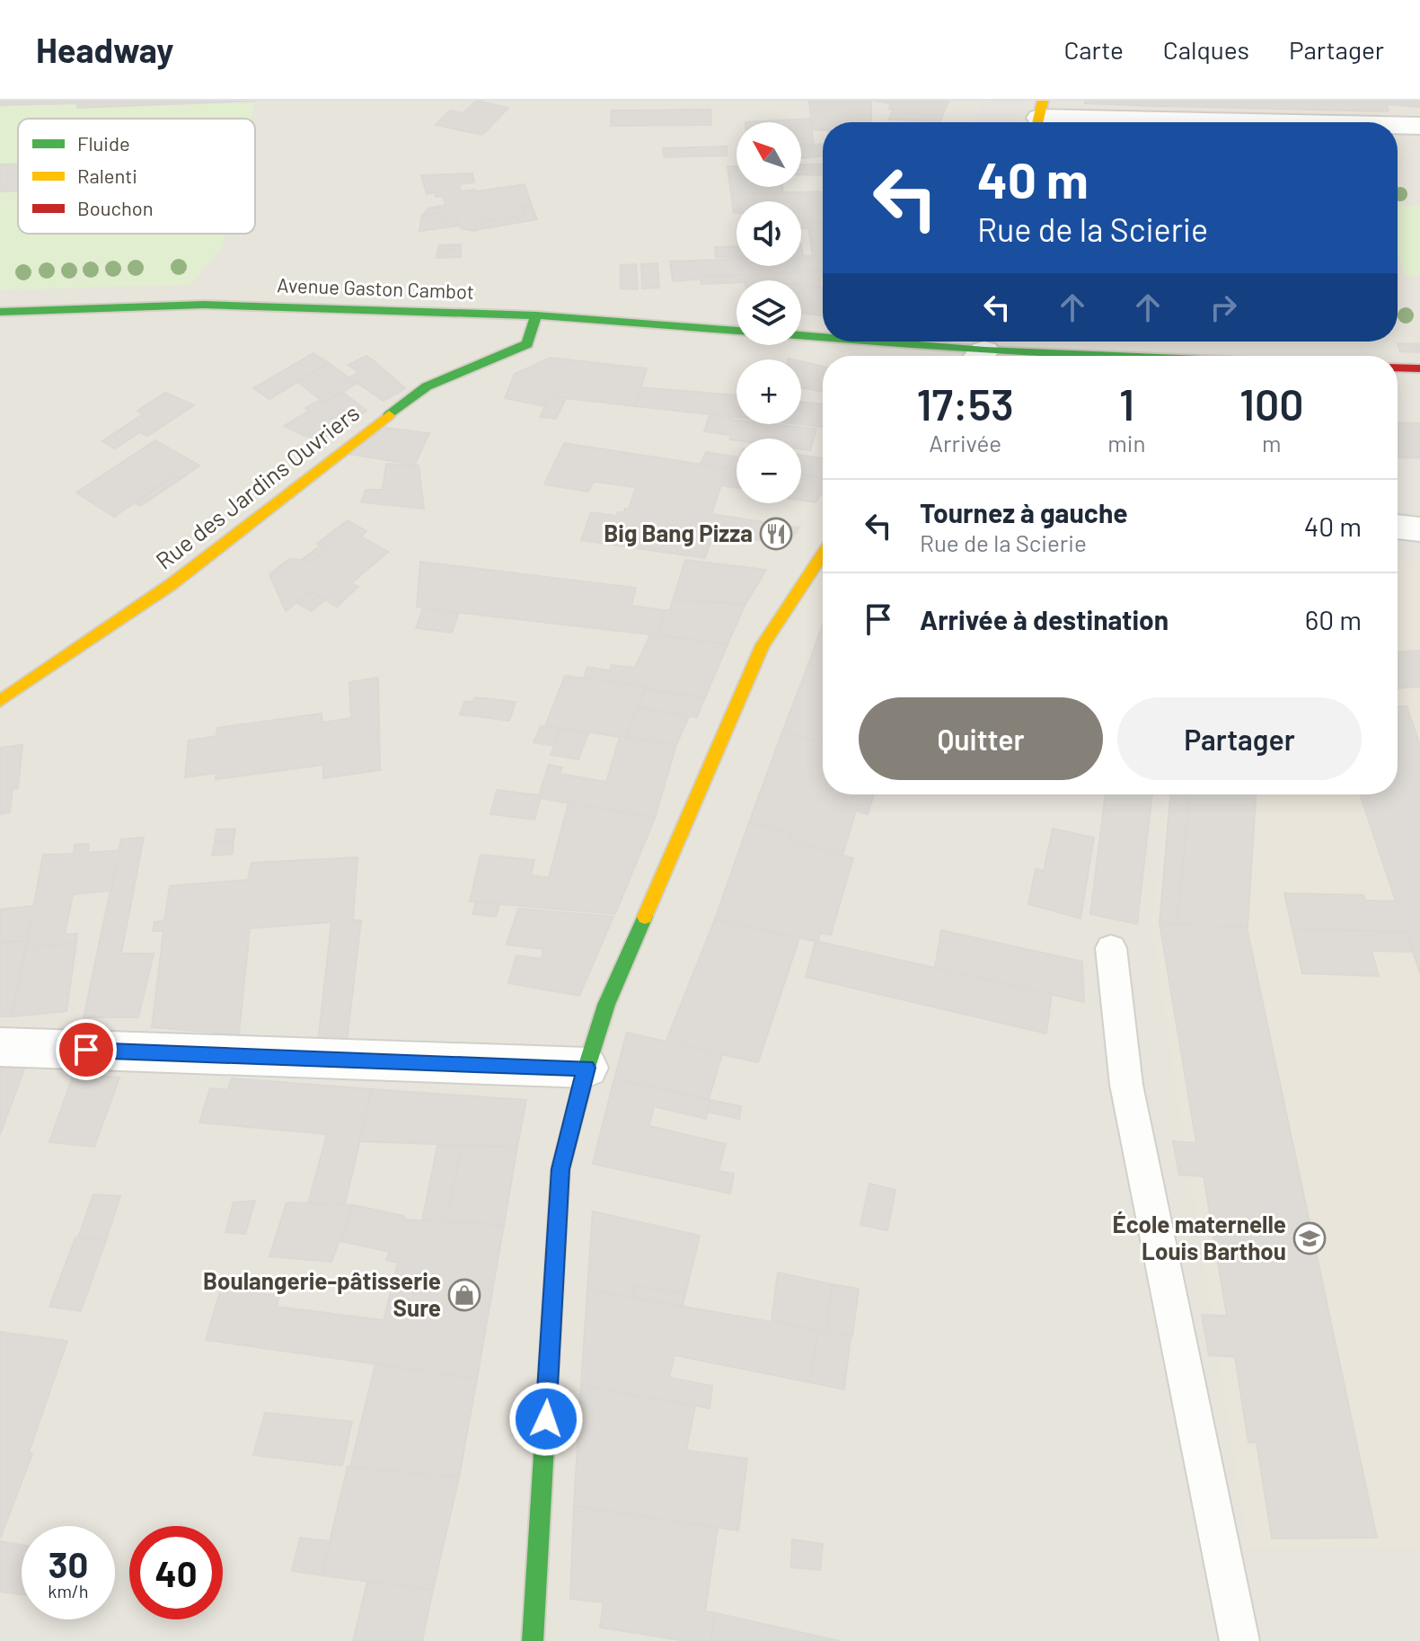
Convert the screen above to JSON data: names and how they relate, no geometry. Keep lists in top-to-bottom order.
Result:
{
  "streets": {
    "street": ["Avenue Gaston Cambot", "Rue des Jardins Ouvriers"]
  },
  "crossings": [
    ["Avenue Gaston Cambot", "Rue des Jardins Ouvriers"]
  ],
  "places": {
    "restaurant": ["Big Bang Pizza"],
    "school or university": ["École maternelle Louis Barthou"],
    "shop": ["Boulangerie-pâtisserie Sure"]
  },
  "legend": ["Fluide", "Ralenti", "Bouchon"],
  "north": "top left",
  "page": {
    "header": "Headway",
    "nav": ["Carte", "Calques", "Partager"],
    "map_buttons": ["+", "−"],
    "turn": ["40 m", "Rue de la Scierie"],
    "eta": [
      "17:53",
      "Arrivée",
      "1",
      "min",
      "100",
      "m"
    ],
    "list": [
      {
        "name": "Tournez à gauche",
        "note": "Rue de la Scierie",
        "value": "40 m"
      },
      {
        "name": "Arrivée à destination",
        "value": "60 m"
      }
    ],
    "buttons": ["Quitter", "Partager"],
    "speed": "30 km/h",
    "limit": "40"
  }
}
